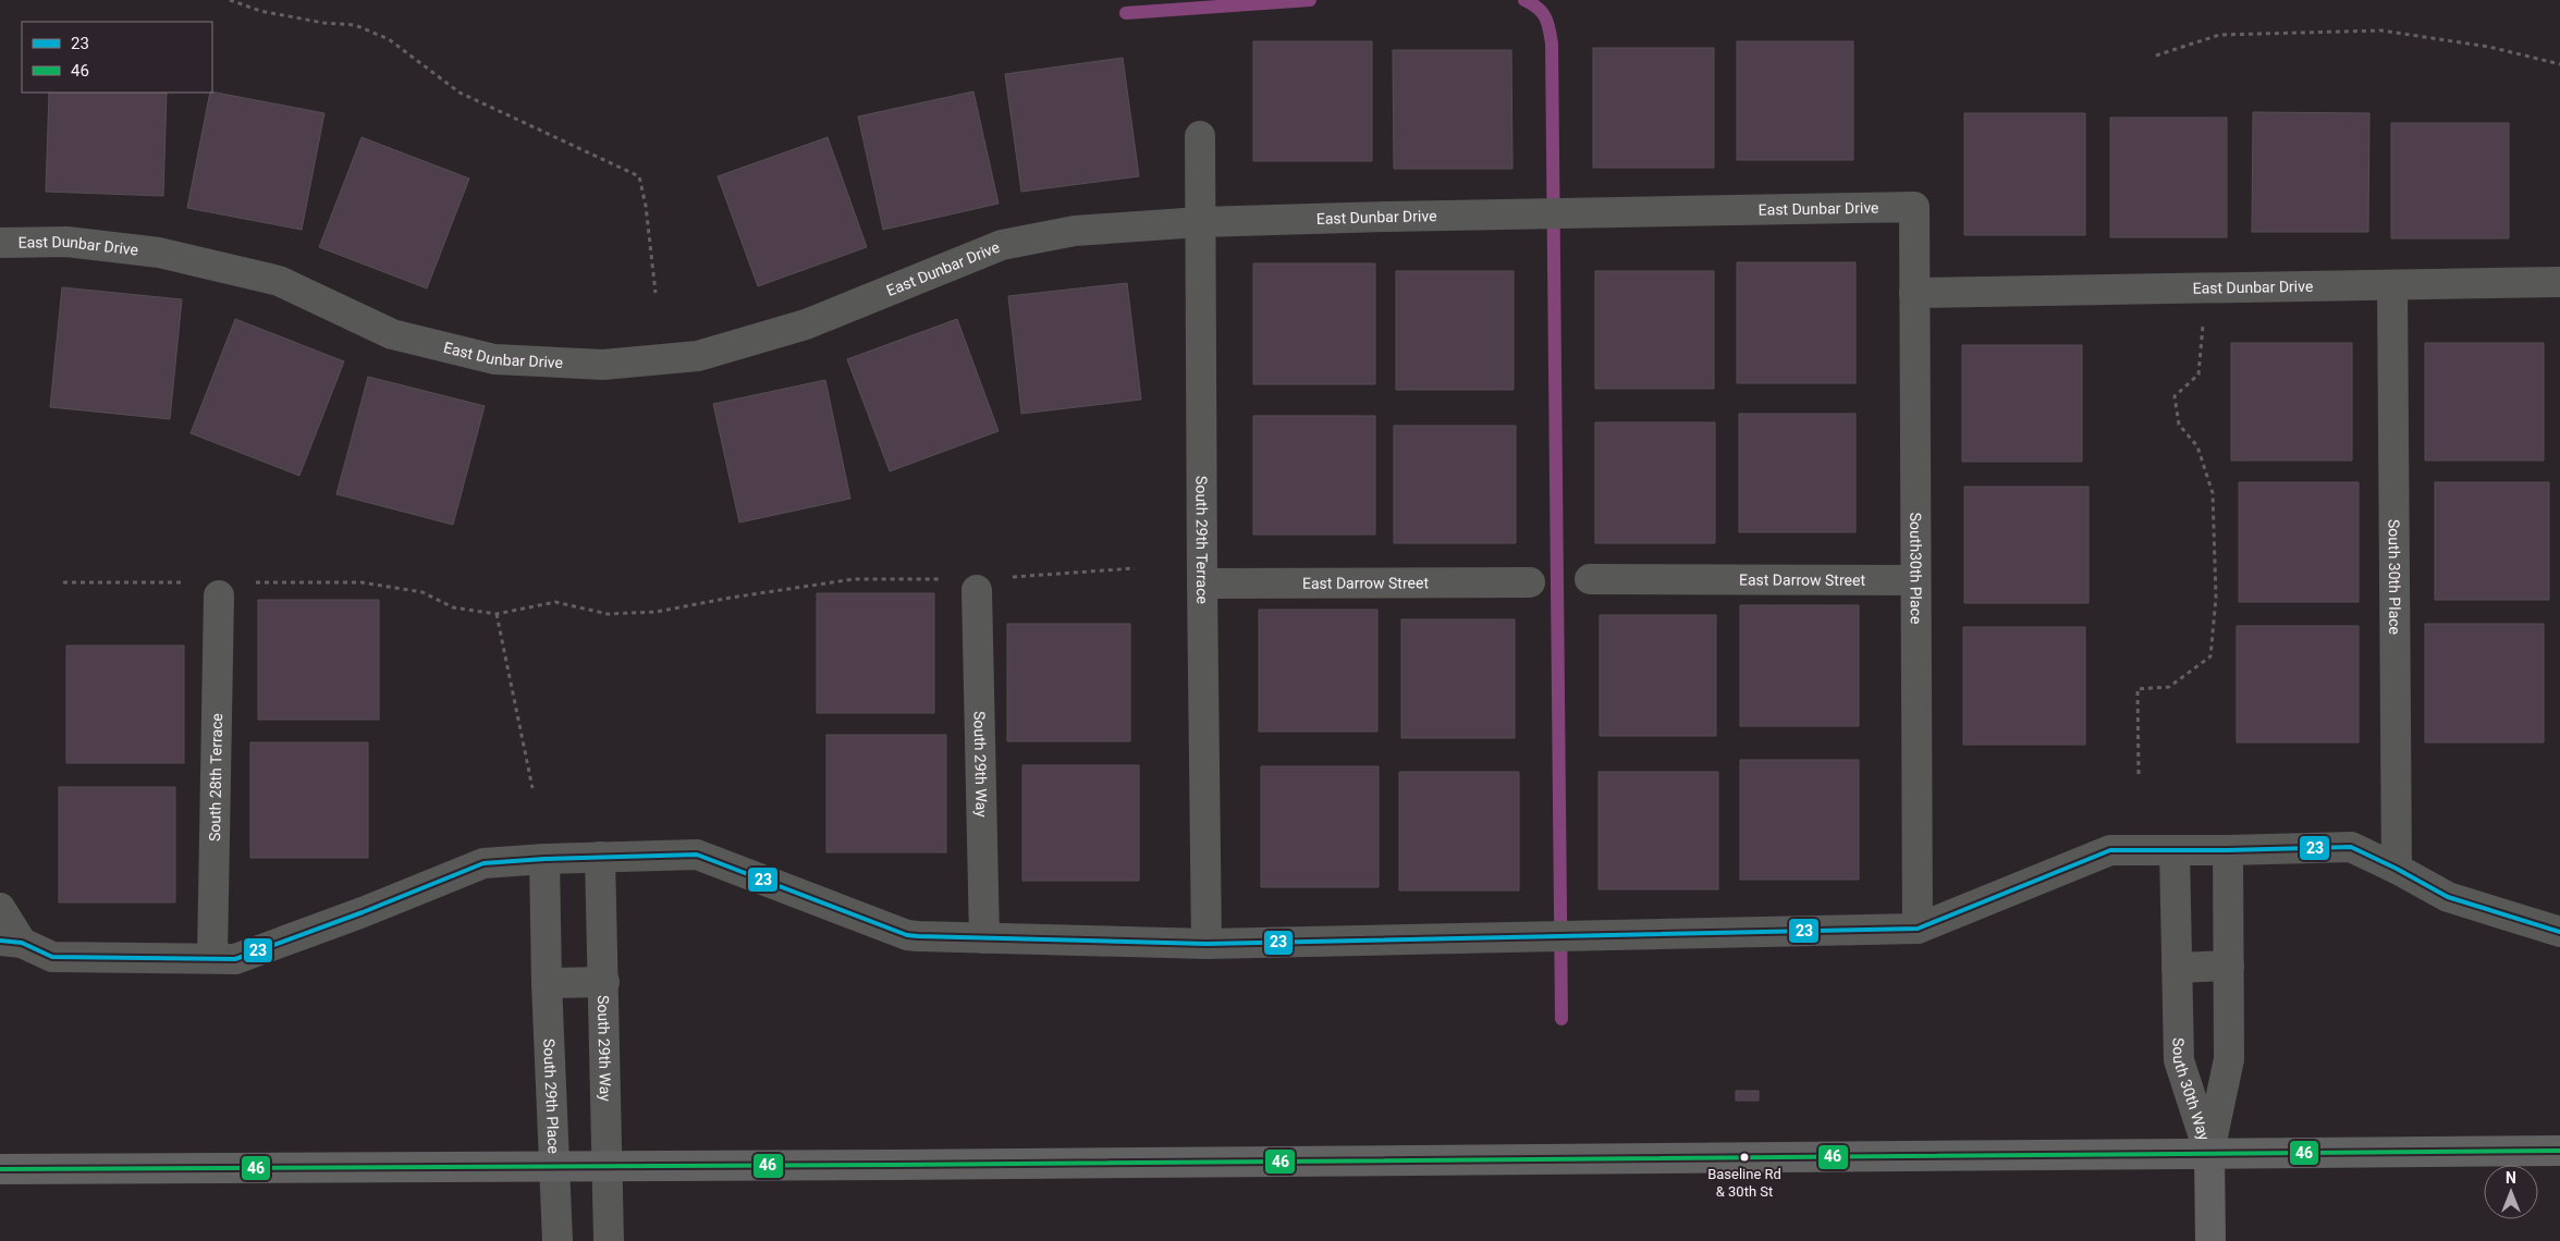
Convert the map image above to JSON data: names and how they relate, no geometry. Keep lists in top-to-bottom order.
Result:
{
  "streets": {
    "street": [
      "East Dunbar Drive",
      "South 29th Terrace",
      "South30th Place",
      "South 30th Place",
      "East Darrow Street",
      "South 29th Way",
      "South 28th Terrace",
      "South 30th Way",
      "South 29th Place"
    ]
  },
  "crossings": [
    ["East Dunbar Drive", "South 29th Terrace"],
    ["East Dunbar Drive", "South30th Place"],
    ["East Dunbar Drive", "South 30th Place"],
    ["South 29th Terrace", "East Darrow Street"],
    ["South30th Place", "East Darrow Street"]
  ],
  "places": ["Baseline Rd & 30th St"],
  "lines": ["transit line 23", "transit line 46"],
  "legend": ["23", "46"],
  "north": "top"
}
